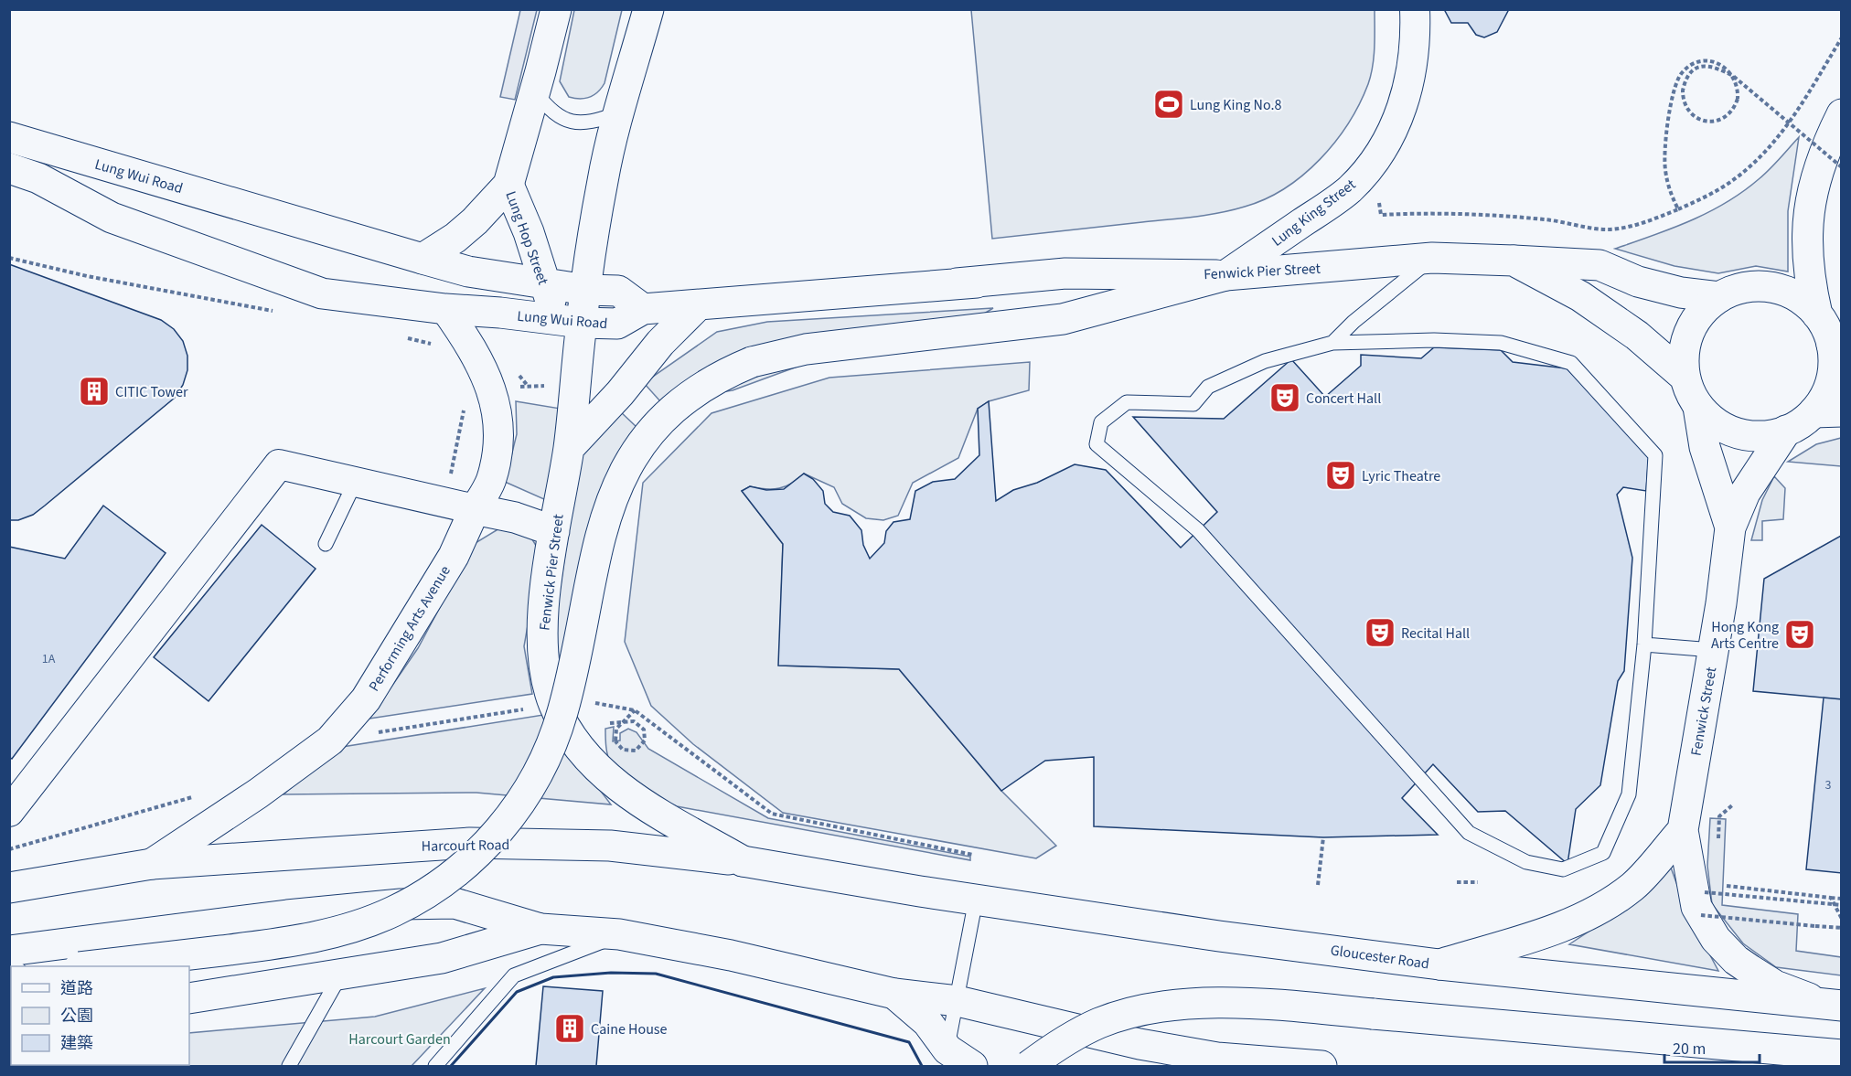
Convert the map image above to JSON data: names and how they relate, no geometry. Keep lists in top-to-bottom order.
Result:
{
  "streets": {
    "main road": [
      "Lung Wui Road",
      "Lung Hop Street",
      "Fenwick Pier Street",
      "Performing Arts Avenue",
      "Fenwick Street",
      "Harcourt Road",
      "Gloucester Road"
    ],
    "street": ["Lung King Street"]
  },
  "crossings": [
    ["Lung Wui Road", "Lung Hop Street"],
    ["Lung Wui Road", "Fenwick Pier Street"],
    ["Lung Wui Road", "Performing Arts Avenue"],
    ["Lung King Street", "Fenwick Pier Street"],
    ["Lung Hop Street", "Fenwick Pier Street"],
    ["Fenwick Pier Street", "Fenwick Street"],
    ["Fenwick Pier Street", "Harcourt Road"],
    ["Performing Arts Avenue", "Harcourt Road"],
    ["Fenwick Street", "Gloucester Road"],
    ["Harcourt Road", "Gloucester Road"]
  ],
  "parks": ["Harcourt Garden"],
  "places": {
    "sports": ["Lung King No.8"],
    "building": ["CITIC Tower", "Caine House"],
    "theatre": [
      "Concert Hall",
      "Lyric Theatre",
      "Recital Hall",
      "Hong Kong Arts Centre"
    ]
  },
  "house_numbers": ["1A", "3"],
  "legend": ["道路", "公園", "建築"],
  "scale_bar": "20 m"
}
